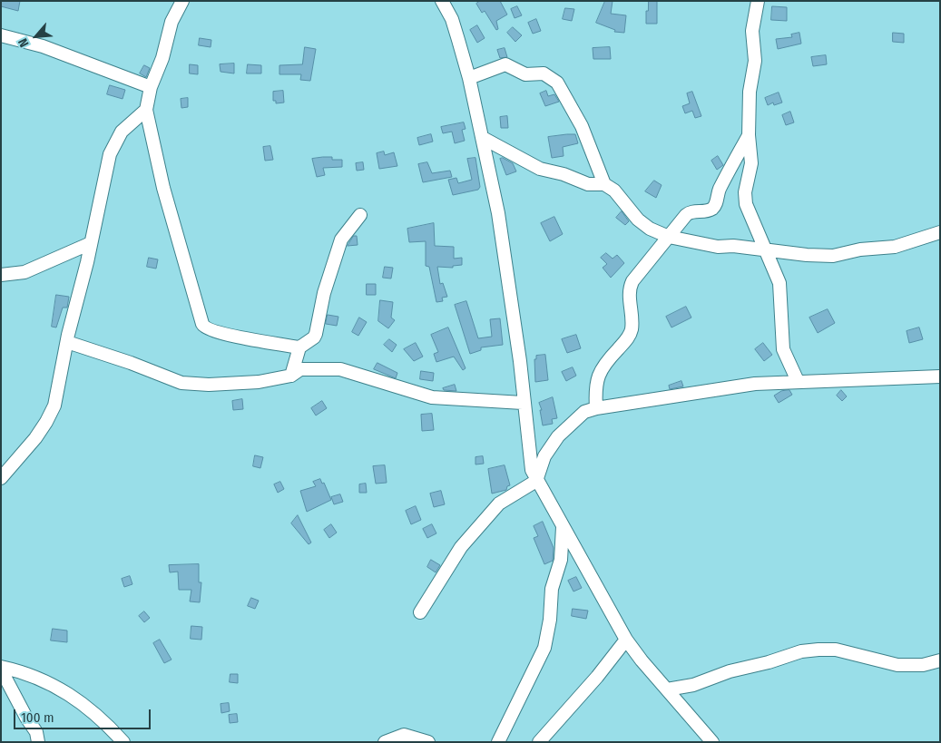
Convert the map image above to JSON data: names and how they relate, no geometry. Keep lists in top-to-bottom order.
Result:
{
  "scale_bar": "100 m",
  "north": "bottom left"
}
